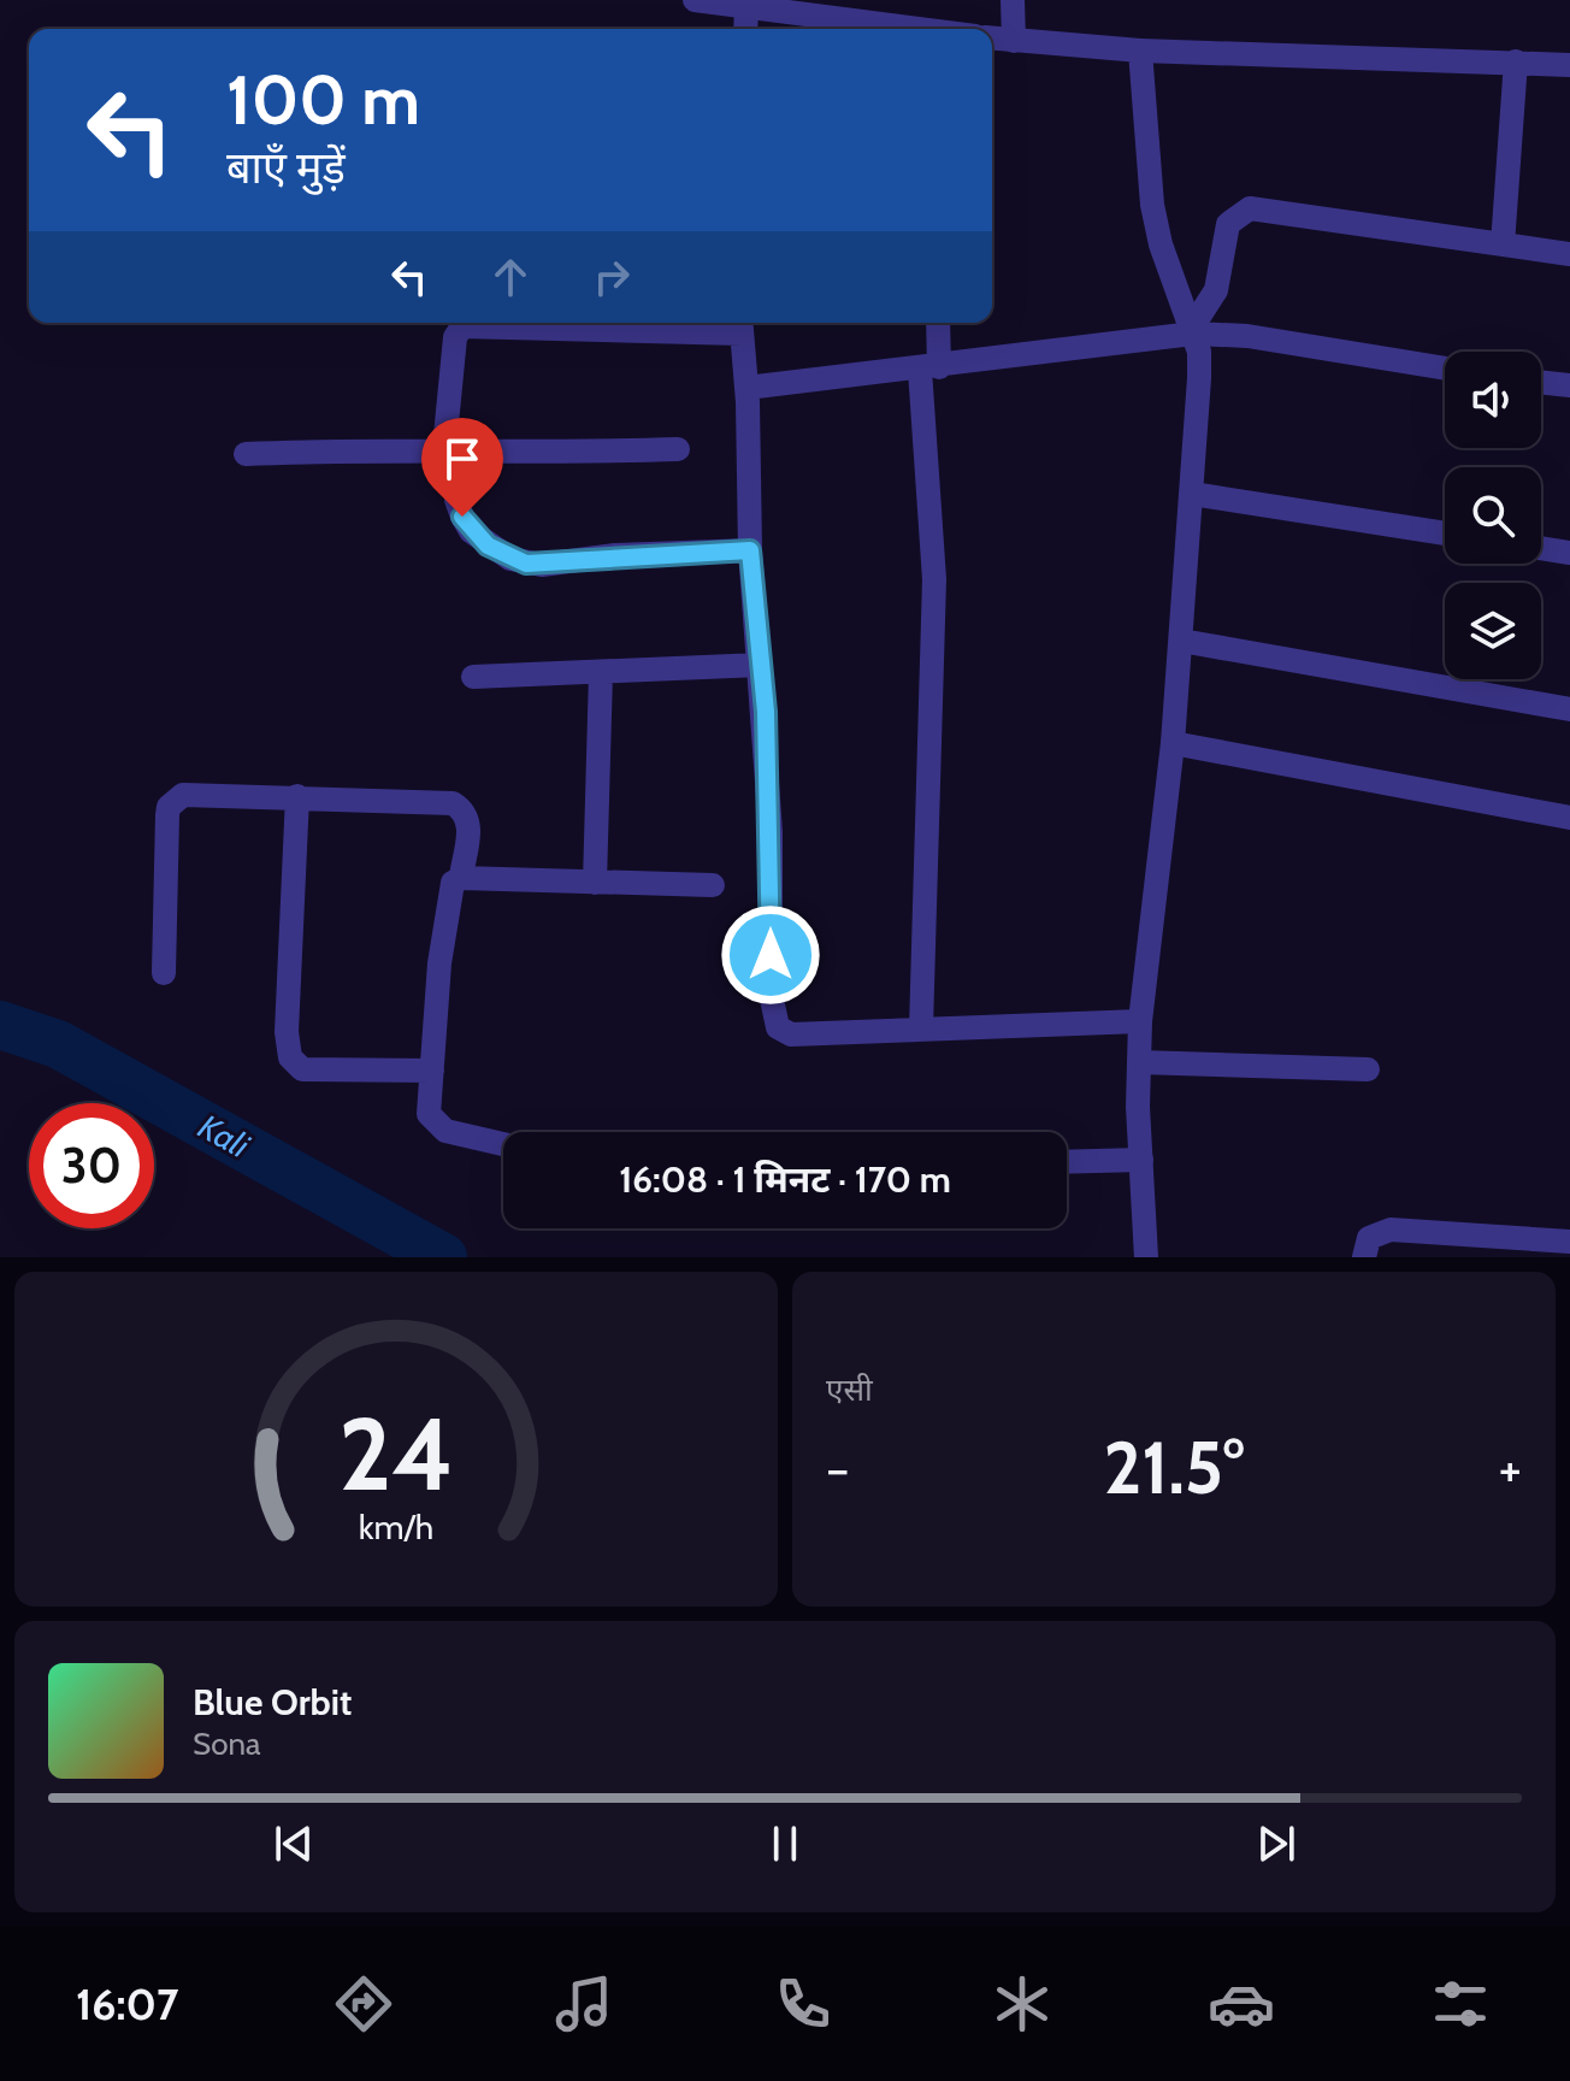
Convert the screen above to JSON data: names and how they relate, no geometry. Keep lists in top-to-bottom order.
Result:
{
  "water": ["Kali"],
  "page": {
    "turn": ["100 m", "बाएँ मुड़ें"],
    "limit": "30",
    "trip": "16:08 · 1 मिनट · 170 m",
    "tile": "एसी",
    "heat": ["−", "21.5°", "+"],
    "song": ["Blue Orbit", "Sona"],
    "tabs": "16:07",
    "gauge": ["24", "km/h"]
  }
}
